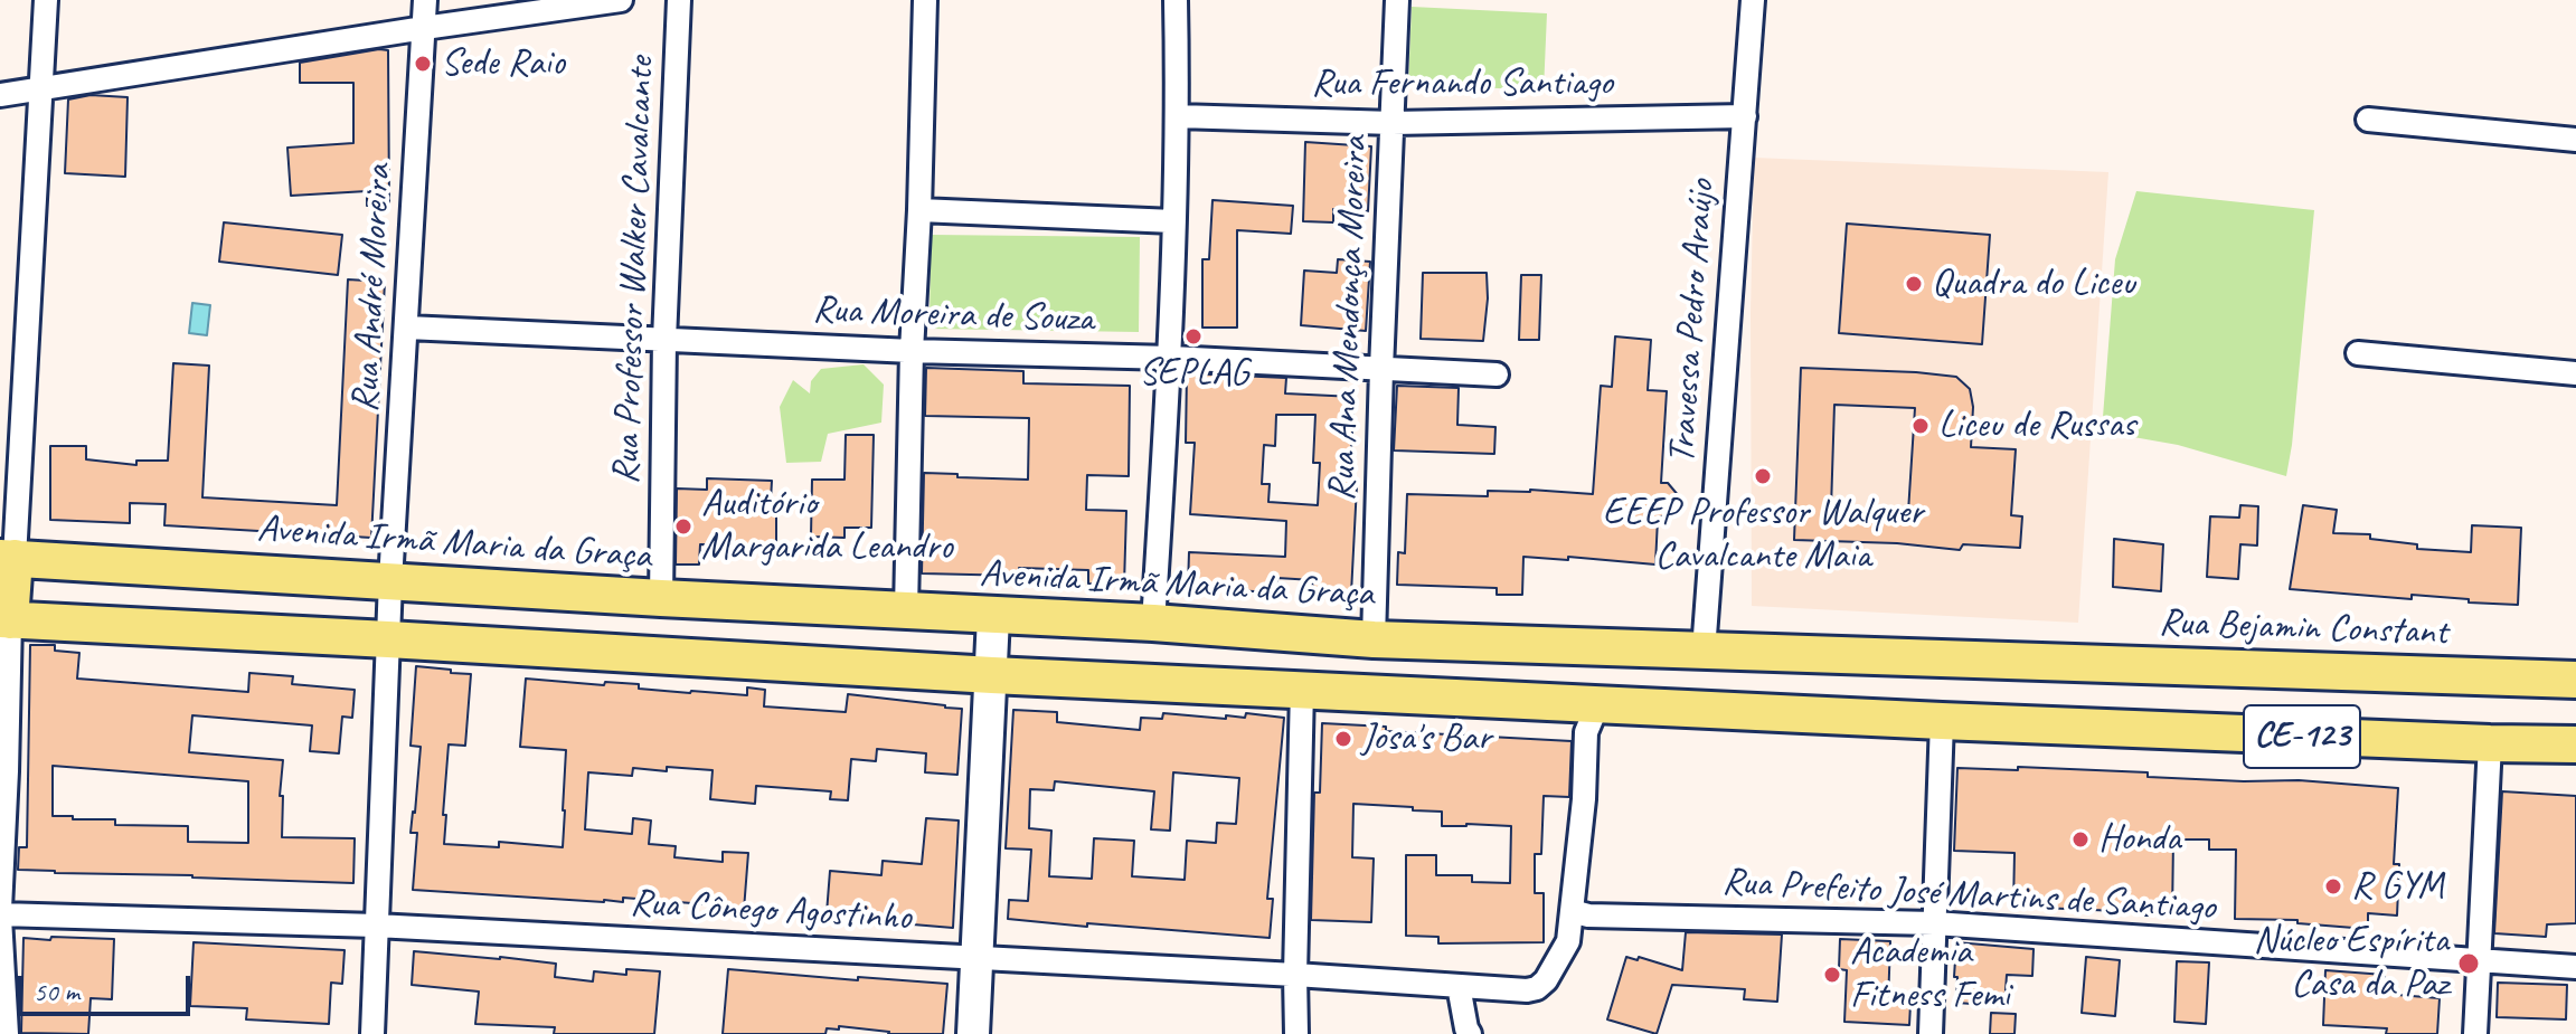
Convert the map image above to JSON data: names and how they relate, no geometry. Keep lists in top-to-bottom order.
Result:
{
  "streets": {
    "main road": ["Avenida Irmã Maria da Graça", "Rua Bejamin Constant", "CE-123"],
    "street": [
      "Rua Fernando Santiago",
      "Rua Professor Walker Cavalcante",
      "Rua André Moreira",
      "Rua Moreira de Souza",
      "Rua Ana Mendonça Moreira",
      "Travessa Pedro Araújo",
      "Rua Prefeito José Martins de Santiago",
      "Rua Cônego Agostinho"
    ]
  },
  "crossings": [
    ["Rua Fernando Santiago", "Rua Ana Mendonça Moreira"],
    ["Rua Fernando Santiago", "Travessa Pedro Araújo"],
    ["Rua Professor Walker Cavalcante", "Rua Moreira de Souza"],
    ["Rua Professor Walker Cavalcante", "Avenida Irmã Maria da Graça"],
    ["Rua André Moreira", "Rua Moreira de Souza"],
    ["Rua André Moreira", "Avenida Irmã Maria da Graça"],
    ["Rua Moreira de Souza", "Rua Ana Mendonça Moreira"],
    ["Rua Ana Mendonça Moreira", "Avenida Irmã Maria da Graça"],
    ["Travessa Pedro Araújo", "Avenida Irmã Maria da Graça"],
    ["Avenida Irmã Maria da Graça", "Rua Bejamin Constant"],
    ["Rua Prefeito José Martins de Santiago", "Rua Cônego Agostinho"]
  ],
  "places": [
    "Sede Raio",
    "Quadra do Liceu",
    "SEPLAG",
    "Liceu de Russas",
    "EEEP Professor Walquer Cavalcante Maia",
    "Auditório Margarida Leandro",
    "Josa's Bar",
    "Honda",
    "R GYM",
    "Núcleo Espírita Casa da Paz",
    "Academia Fitness Femi"
  ],
  "scale_bar": "50 m"
}
